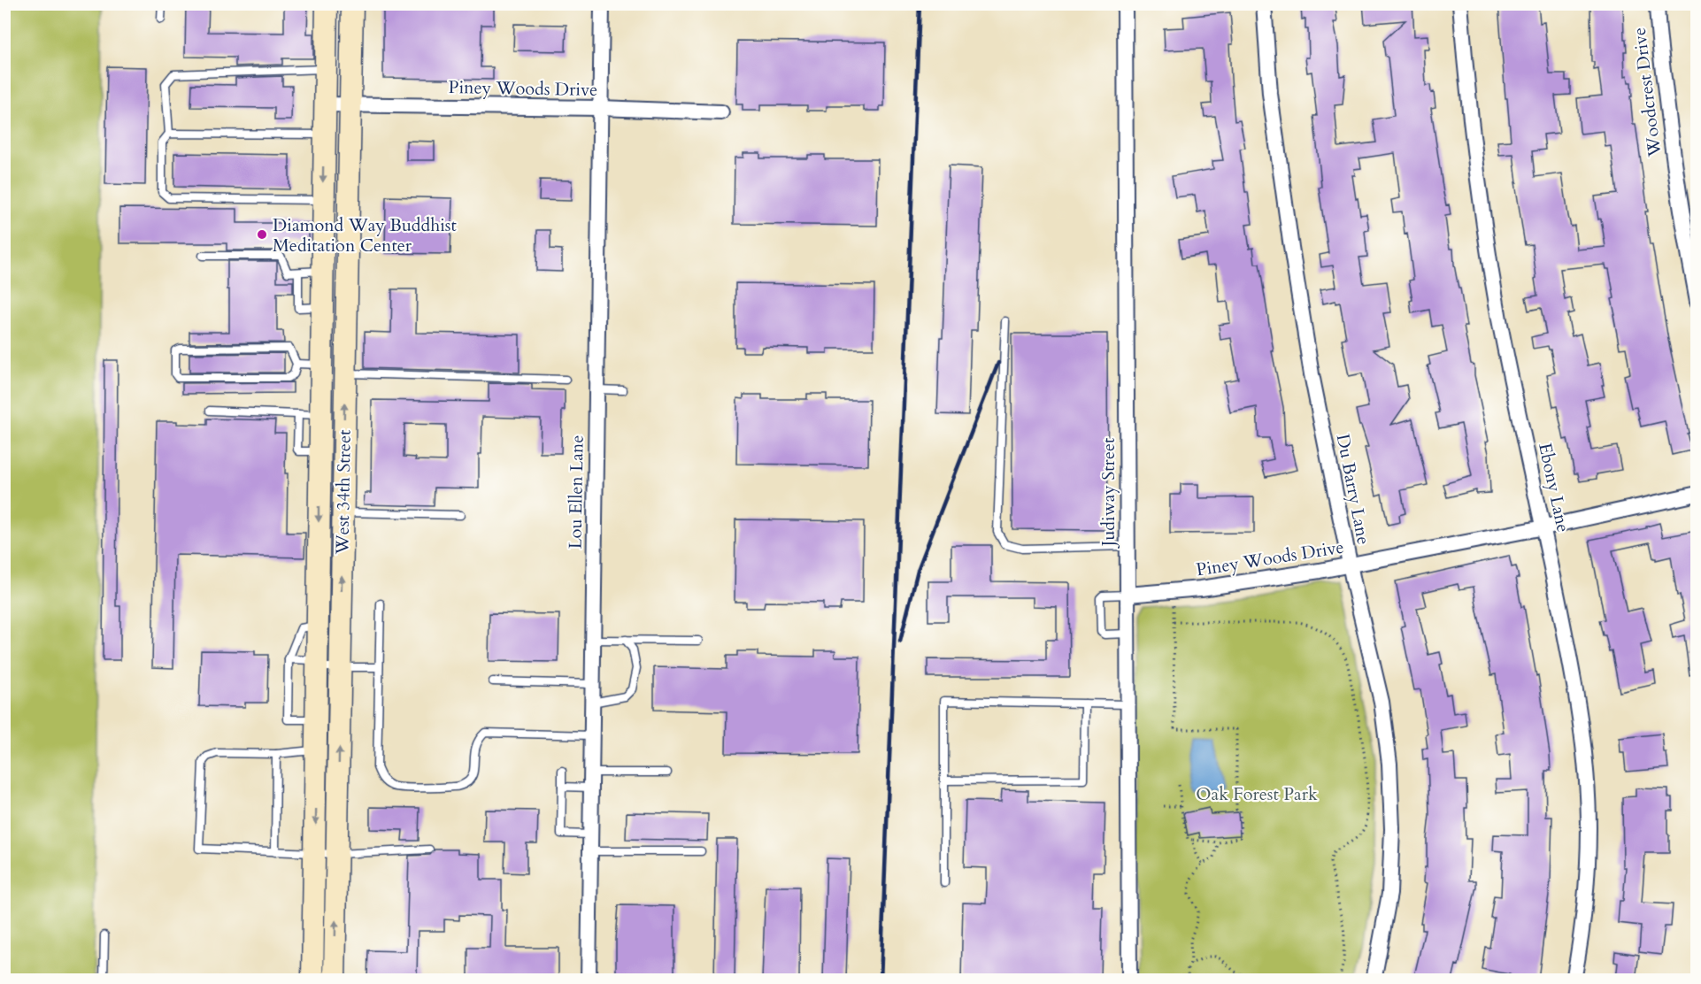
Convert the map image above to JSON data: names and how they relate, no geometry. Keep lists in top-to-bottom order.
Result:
{
  "streets": {
    "main road": ["West 34th Street"],
    "street": [
      "Piney Woods Drive",
      "Woodcrest Drive",
      "Ebony Lane",
      "Du Barry Lane",
      "Lou Ellen Lane",
      "Judiway Street"
    ]
  },
  "crossings": [
    ["Piney Woods Drive", "Ebony Lane"],
    ["Piney Woods Drive", "Du Barry Lane"],
    ["Piney Woods Drive", "West 34th Street"],
    ["Piney Woods Drive", "Lou Ellen Lane"],
    ["Piney Woods Drive", "Judiway Street"]
  ],
  "parks": ["Oak Forest Park"],
  "places": ["Diamond Way Buddhist Meditation Center"]
}
